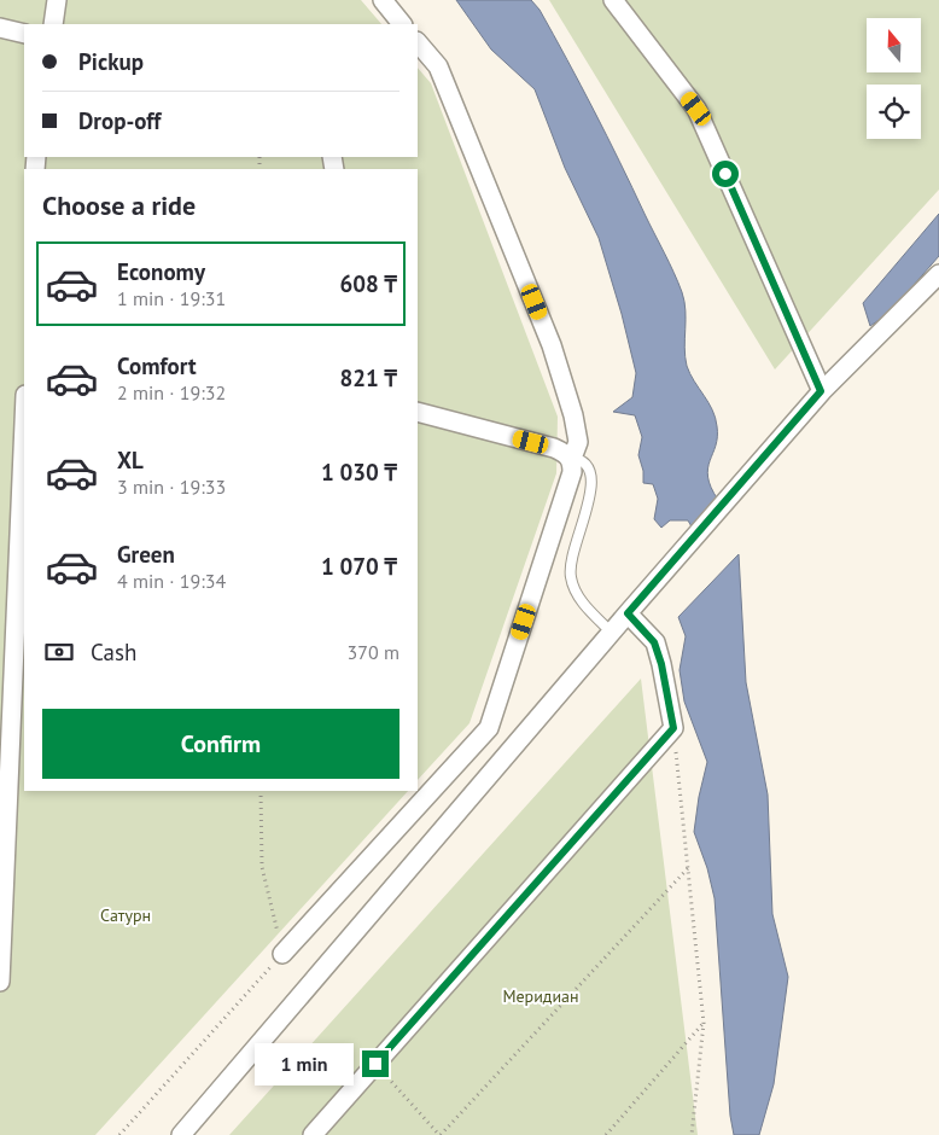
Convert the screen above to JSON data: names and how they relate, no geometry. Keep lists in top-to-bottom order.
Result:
{
  "parks": ["Сатурн", "Меридиан"],
  "north": "top",
  "page": {
    "banner": ["Pickup", "Drop-off"],
    "heading": "Choose a ride",
    "list": [
      {
        "name": "Economy",
        "note": "1 min · 19:31",
        "value": "608 ₸"
      },
      {
        "name": "Comfort",
        "note": "2 min · 19:32",
        "value": "821 ₸"
      },
      {
        "name": "XL",
        "note": "3 min · 19:33",
        "value": "1 030 ₸"
      },
      {
        "name": "Green",
        "note": "4 min · 19:34",
        "value": "1 070 ₸"
      }
    ],
    "pay": ["Cash", "370 m"],
    "buttons": "Confirm",
    "bubble": "1 min"
  }
}
